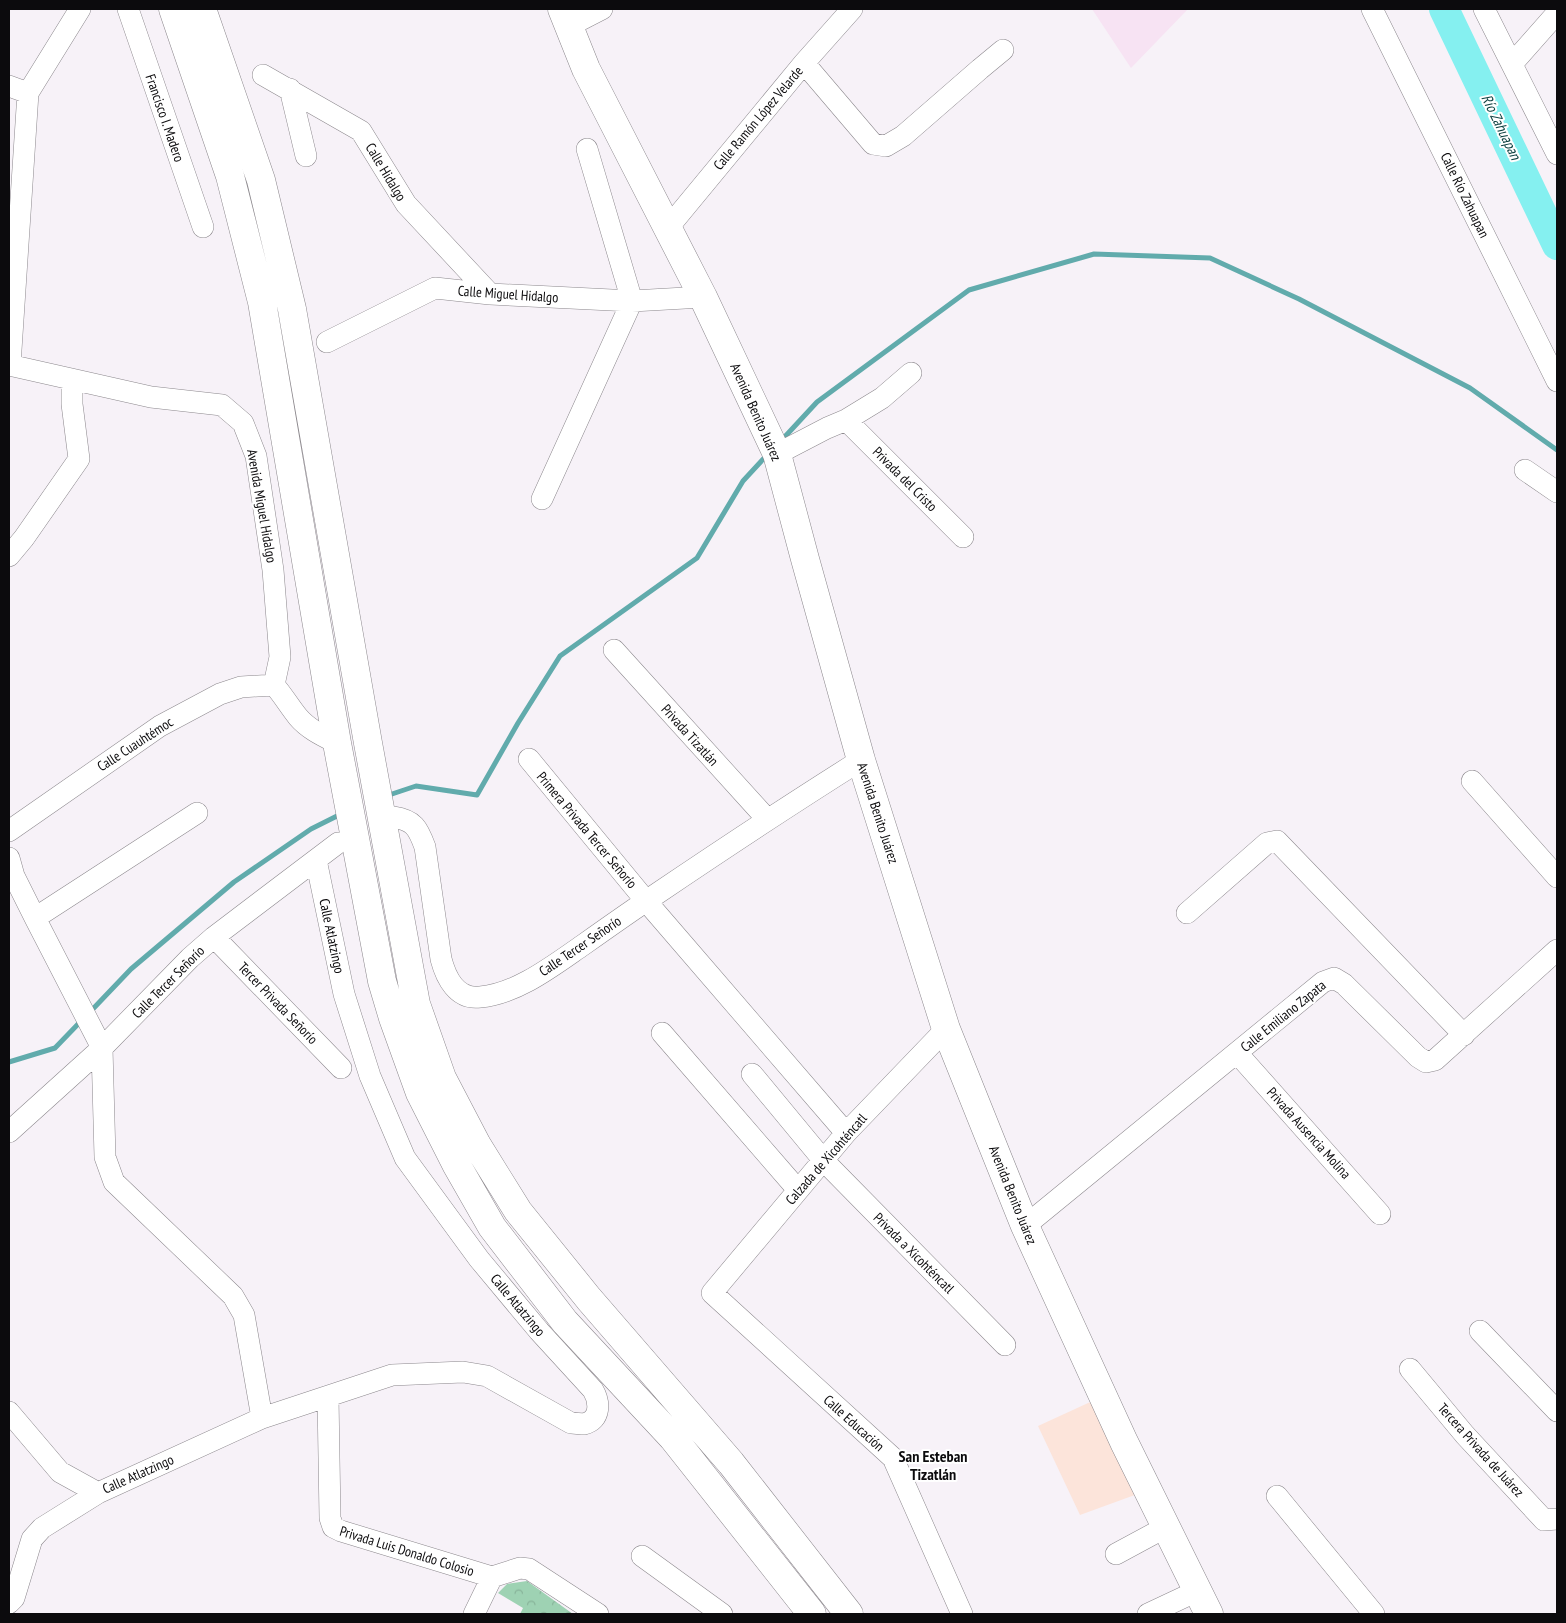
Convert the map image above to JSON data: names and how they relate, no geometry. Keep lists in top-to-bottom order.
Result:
{
  "streets": {
    "main road": ["Avenida Benito Juárez"],
    "street": [
      "Francisco I. Madero",
      "Calle Ramón López Velarde",
      "Calle Hidalgo",
      "Calle Río Zahuapan",
      "Calle Miguel Hidalgo",
      "Privada del Cristo",
      "Avenida Miguel Hidalgo",
      "Privada Tizatlán",
      "Calle Cuauhtémoc",
      "Primera Privada Tercer Señorío",
      "Calle Atlatzingo",
      "Calle Tercer Señorío",
      "Tercer Privada Señorío",
      "Calle Emiliano Zapata",
      "Privada Ausencia Molina",
      "Calzada de Xicohténcatl",
      "Privada a Xicohténcatl",
      "Calle Educación",
      "Tercera Privada de Juárez",
      "Privada Luis Donaldo Colosio"
    ]
  },
  "crossings": [
    ["Calle Ramón López Velarde", "Avenida Benito Juárez"],
    ["Calle Hidalgo", "Calle Miguel Hidalgo"],
    ["Calle Miguel Hidalgo", "Avenida Benito Juárez"],
    ["Avenida Benito Juárez", "Calle Tercer Señorío"],
    ["Avenida Benito Juárez", "Calle Emiliano Zapata"],
    ["Avenida Benito Juárez", "Calzada de Xicohténcatl"],
    ["Avenida Miguel Hidalgo", "Calle Cuauhtémoc"],
    ["Privada Tizatlán", "Calle Tercer Señorío"],
    ["Primera Privada Tercer Señorío", "Calle Tercer Señorío"],
    ["Primera Privada Tercer Señorío", "Calzada de Xicohténcatl"],
    ["Calle Atlatzingo", "Calle Tercer Señorío"],
    ["Calle Atlatzingo", "Privada Luis Donaldo Colosio"],
    ["Calle Tercer Señorío", "Tercer Privada Señorío"],
    ["Calle Emiliano Zapata", "Privada Ausencia Molina"],
    ["Calzada de Xicohténcatl", "Privada a Xicohténcatl"],
    ["Calzada de Xicohténcatl", "Calle Educación"]
  ],
  "districts": ["San Esteban Tizatlán"],
  "water": ["Río Zahuapan"]
}
